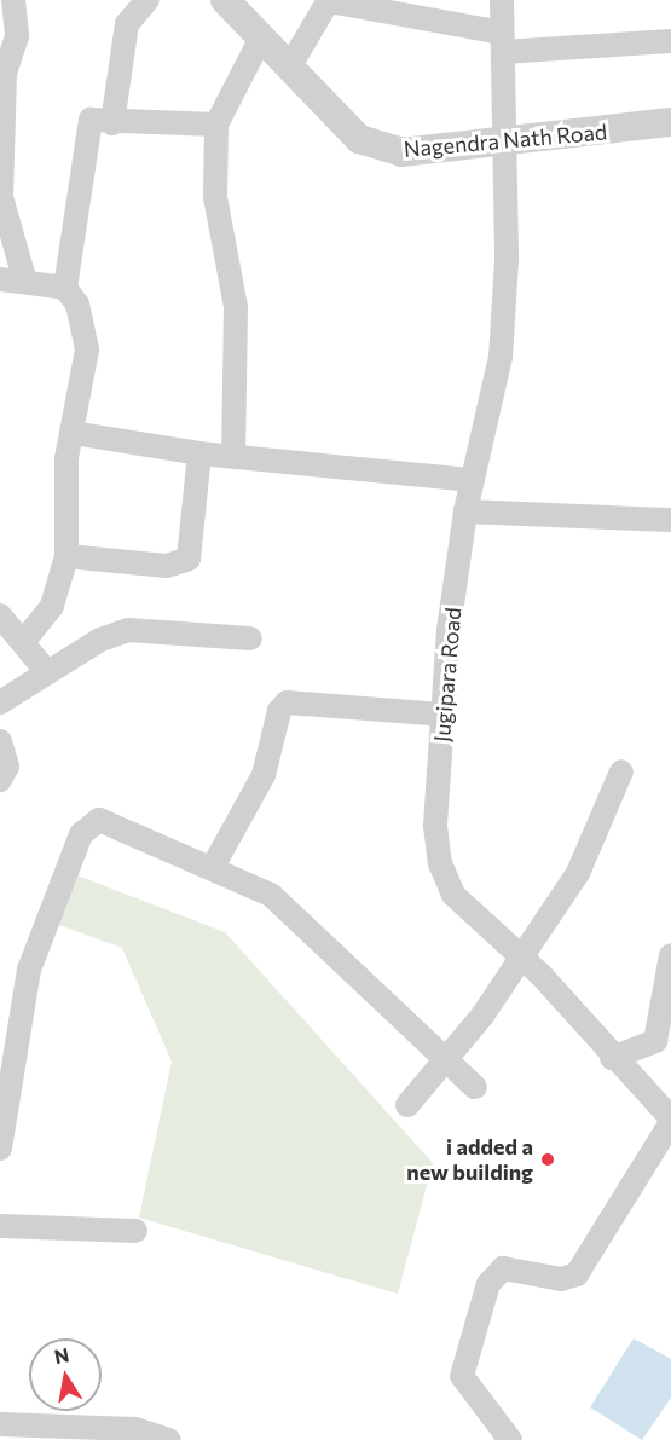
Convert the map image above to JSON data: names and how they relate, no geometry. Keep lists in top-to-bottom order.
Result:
{
  "streets": {
    "street": ["Nagendra Nath Road", "Jugipara Road"]
  },
  "crossings": [
    ["Nagendra Nath Road", "Jugipara Road"]
  ],
  "places": ["i added a new building"],
  "north": "top"
}
